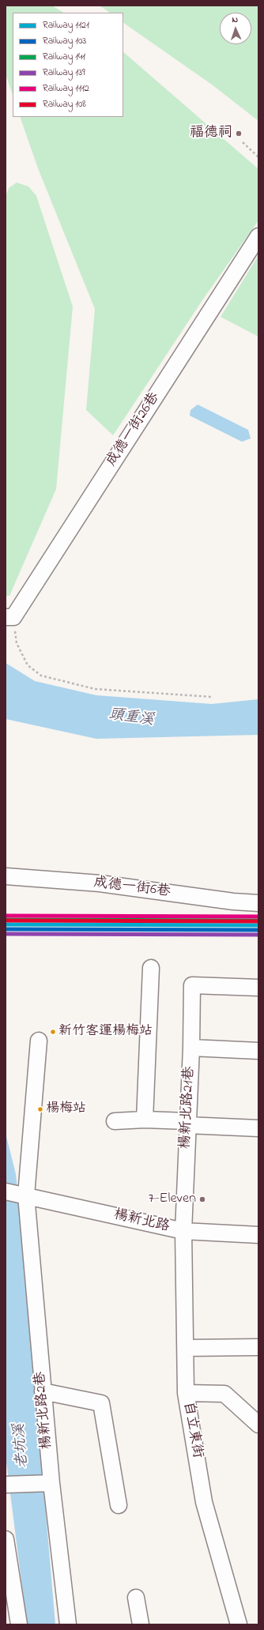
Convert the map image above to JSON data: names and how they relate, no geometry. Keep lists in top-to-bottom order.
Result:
{
  "streets": {
    "street": [
      "成德一街26巷",
      "成德一街6巷",
      "楊新北路21巷",
      "楊新北路",
      "楊新北路2巷",
      "自立東街"
    ]
  },
  "crossings": [
    ["楊新北路21巷", "楊新北路"],
    ["楊新北路21巷", "自立東街"],
    ["楊新北路", "楊新北路2巷"],
    ["楊新北路", "自立東街"]
  ],
  "water": ["頭重溪", "老坑溪"],
  "places": [
    "福德祠",
    "新竹客運楊梅站",
    "楊梅站",
    "7-Eleven"
  ],
  "lines": [
    "rail line 1112",
    "rail line 141",
    "rail line 108",
    "rail line 1121",
    "rail line 103",
    "rail line 139"
  ],
  "legend": [
    "Railway 1121",
    "Railway 103",
    "Railway 141",
    "Railway 139",
    "Railway 1112",
    "Railway 108"
  ],
  "north": "top"
}
